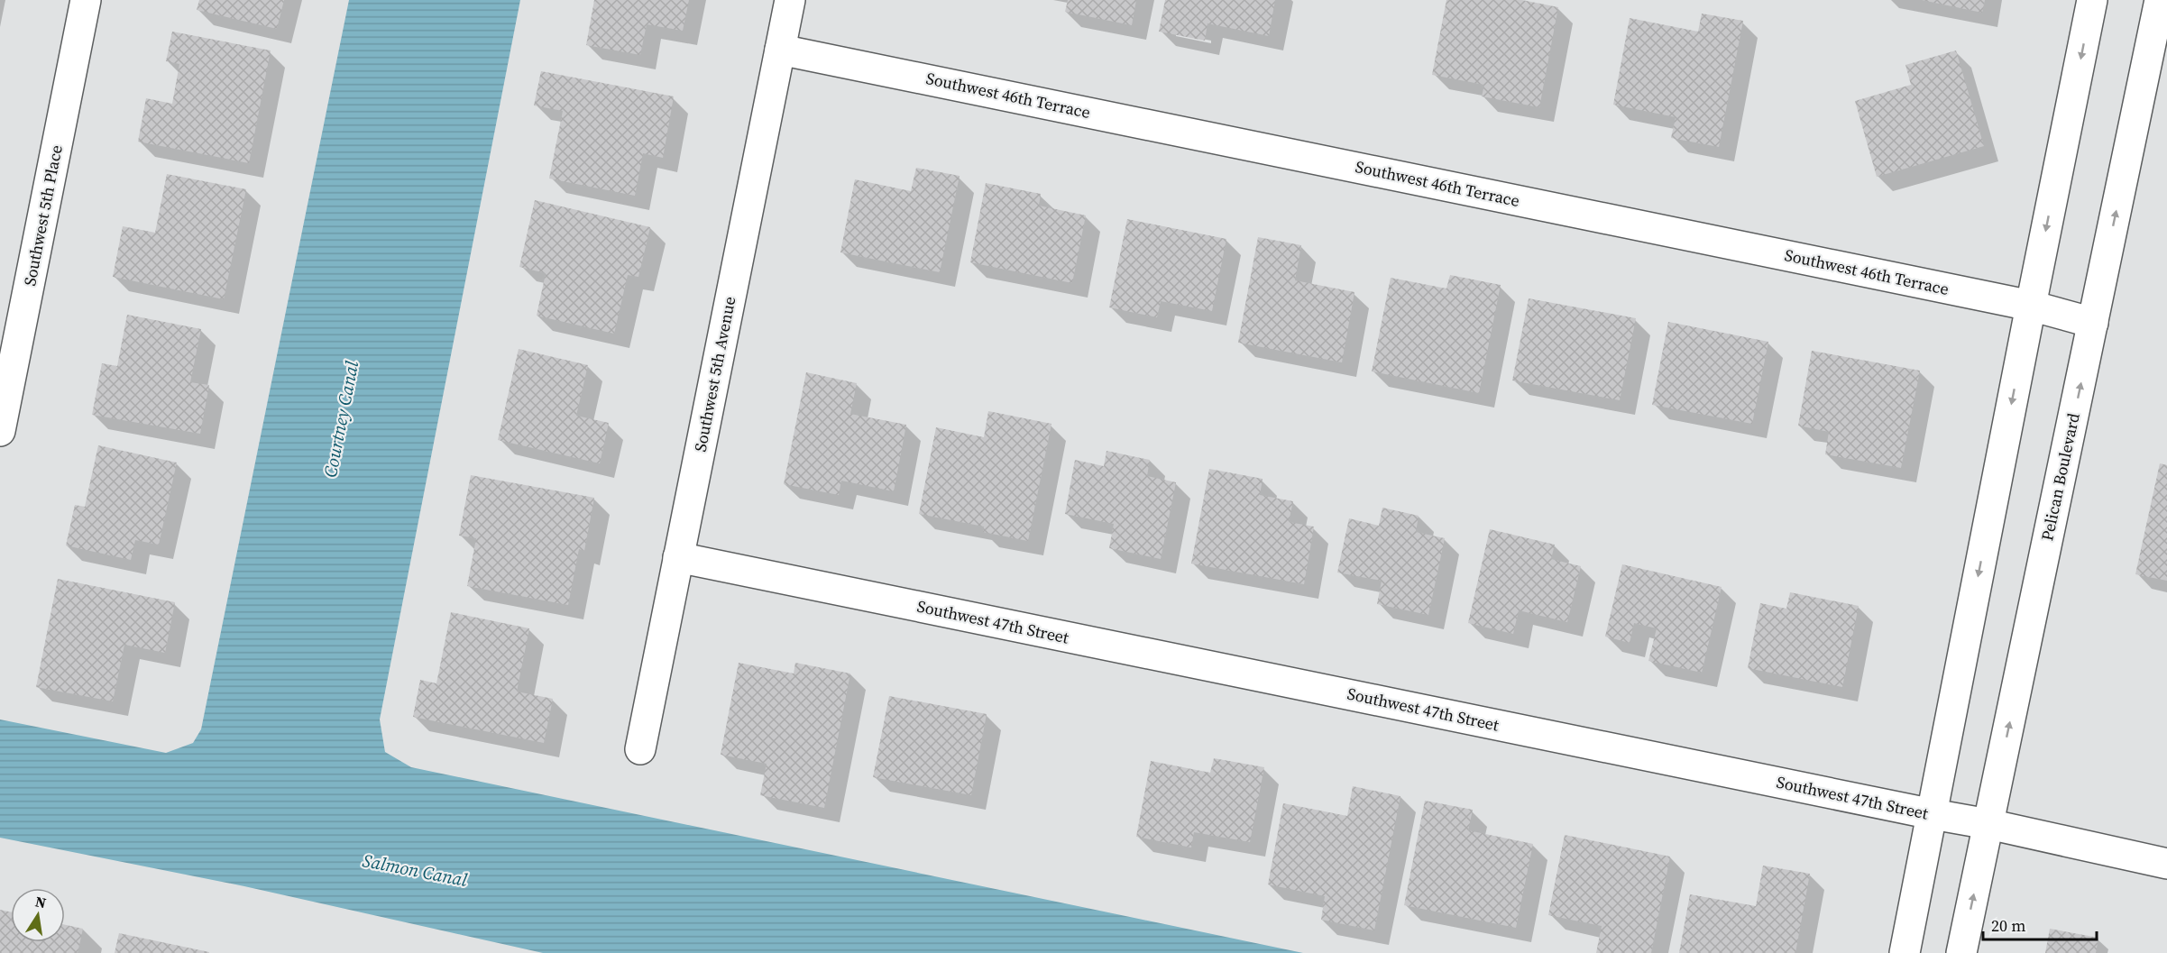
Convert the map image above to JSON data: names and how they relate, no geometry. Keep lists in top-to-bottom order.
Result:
{
  "streets": {
    "street": [
      "Southwest 46th Terrace",
      "Southwest 5th Place",
      "Southwest 5th Avenue",
      "Pelican Boulevard",
      "Southwest 47th Street"
    ]
  },
  "crossings": [
    ["Southwest 46th Terrace", "Southwest 5th Avenue"],
    ["Southwest 46th Terrace", "Pelican Boulevard"],
    ["Southwest 5th Avenue", "Southwest 47th Street"],
    ["Pelican Boulevard", "Southwest 47th Street"]
  ],
  "water": ["Courtney Canal", "Salmon Canal"],
  "scale_bar": "20 m",
  "north": "top"
}
